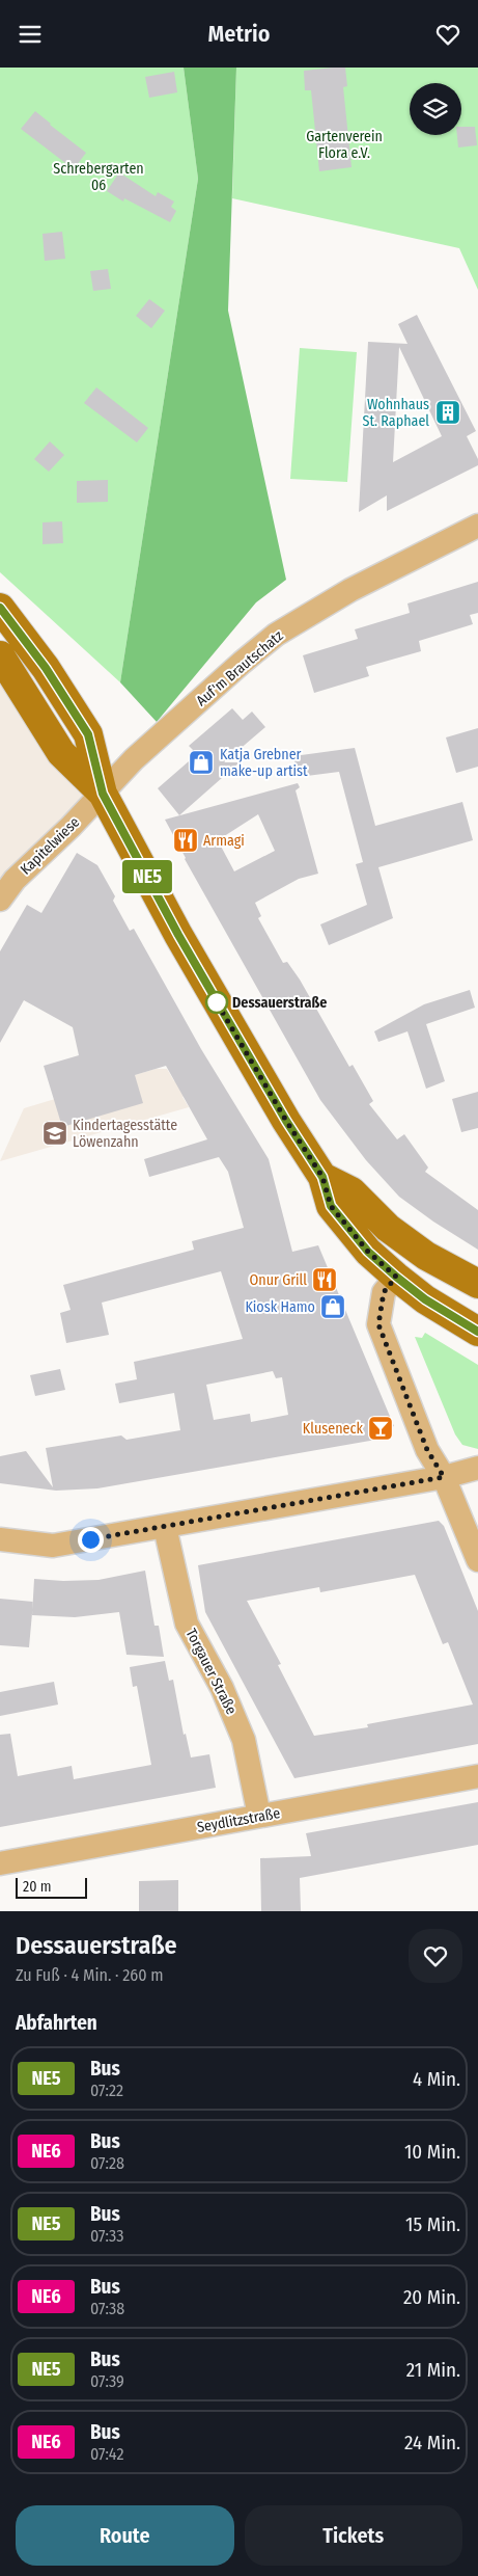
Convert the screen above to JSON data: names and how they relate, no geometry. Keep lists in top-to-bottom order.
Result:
{
  "streets": {
    "street": [
      "Auf'm Brautschatz",
      "Kapitelwiese",
      "Torgauer Straße",
      "Seydlitzstraße"
    ]
  },
  "crossings": [
    ["Auf'm Brautschatz", "Kapitelwiese"],
    ["Torgauer Straße", "Seydlitzstraße"]
  ],
  "parks": ["Gartenverein Flora e.V.", "Schrebergarten 06"],
  "places": {
    "building": ["Wohnhaus St. Raphael"],
    "shop": ["Katja Grebner make-up artist", "Kiosk Hamo"],
    "restaurant": ["Armagi", "Onur Grill"],
    "other": ["Dessauerstraße"],
    "school or university": ["Kindertagesstätte Löwenzahn"],
    "bar": ["Kluseneck"]
  },
  "lines": ["bus line NE5"],
  "scale_bar": "20 m",
  "page": {
    "header": "Metrio",
    "on_map": "NE5",
    "scale": "20 m",
    "heading": [
      ["Dessauerstraße", "Zu Fuß · 4 Min. · 260 m"],
      "Abfahrten"
    ],
    "list": [
      {
        "mark": "NE5",
        "name": "Bus",
        "note": "07:22",
        "value": "4 Min."
      },
      {
        "mark": "NE6",
        "name": "Bus",
        "note": "07:28",
        "value": "10 Min."
      },
      {
        "mark": "NE5",
        "name": "Bus",
        "note": "07:33",
        "value": "15 Min."
      },
      {
        "mark": "NE6",
        "name": "Bus",
        "note": "07:38",
        "value": "20 Min."
      },
      {
        "mark": "NE5",
        "name": "Bus",
        "note": "07:39",
        "value": "21 Min."
      },
      {
        "mark": "NE6",
        "name": "Bus",
        "note": "07:42",
        "value": "24 Min."
      }
    ],
    "buttons": ["Route", "Tickets"]
  }
}
